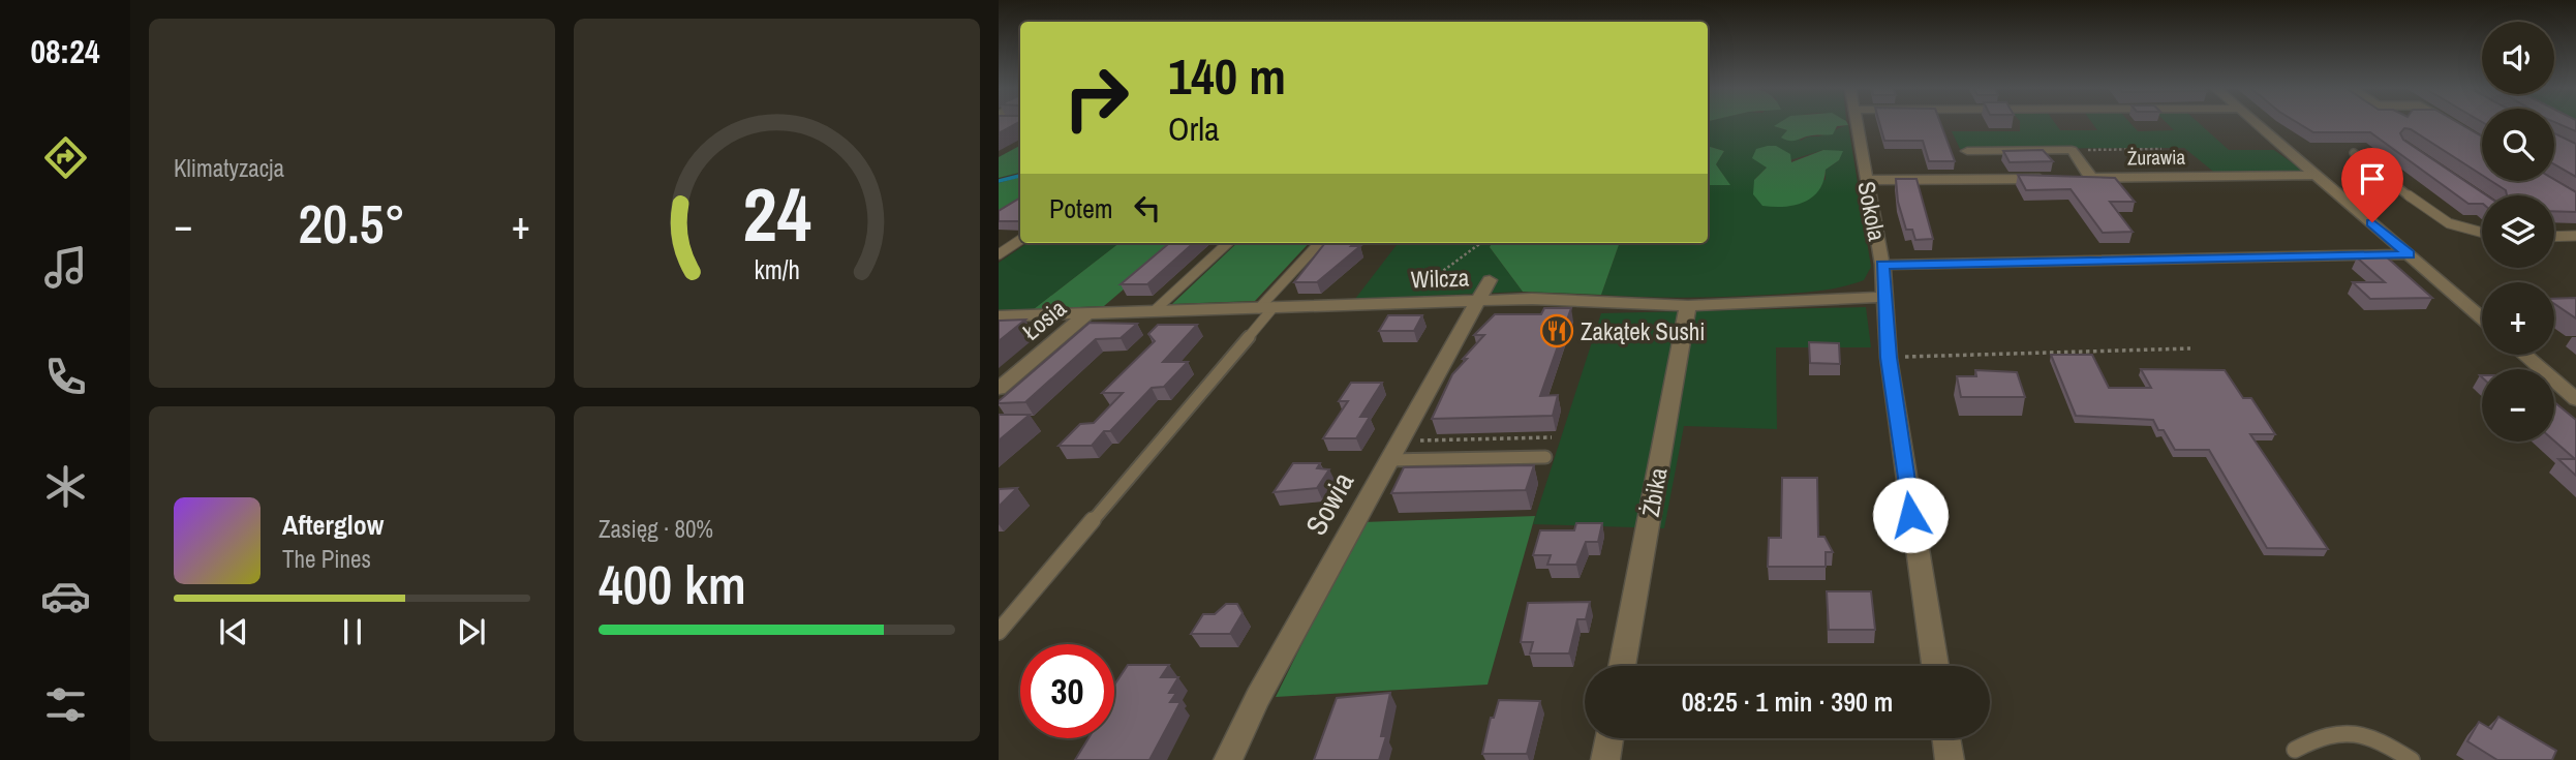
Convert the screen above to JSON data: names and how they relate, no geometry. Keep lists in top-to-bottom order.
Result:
{
  "streets": {
    "street": [
      "Żurawia",
      "Sokola",
      "Wilcza",
      "Łosia",
      "Żbika",
      "Sowia"
    ]
  },
  "crossings": [
    ["Sokola", "Wilcza"],
    ["Wilcza", "Łosia"],
    ["Wilcza", "Żbika"],
    ["Wilcza", "Sowia"]
  ],
  "places": {
    "restaurant": ["Zakątek Sushi"]
  },
  "page": {
    "tabs": "08:24",
    "tile": [
      "Klimatyzacja",
      ["Zasięg · 80%", "400 km"]
    ],
    "map_buttons": ["+", "−"],
    "turn": ["140 m", "Orla"],
    "then": "Potem",
    "heat": ["−", "20.5°", "+"],
    "song": ["Afterglow", "The Pines"],
    "limit": "30",
    "trip": "08:25 · 1 min · 390 m",
    "gauge": ["24", "km/h"]
  }
}
